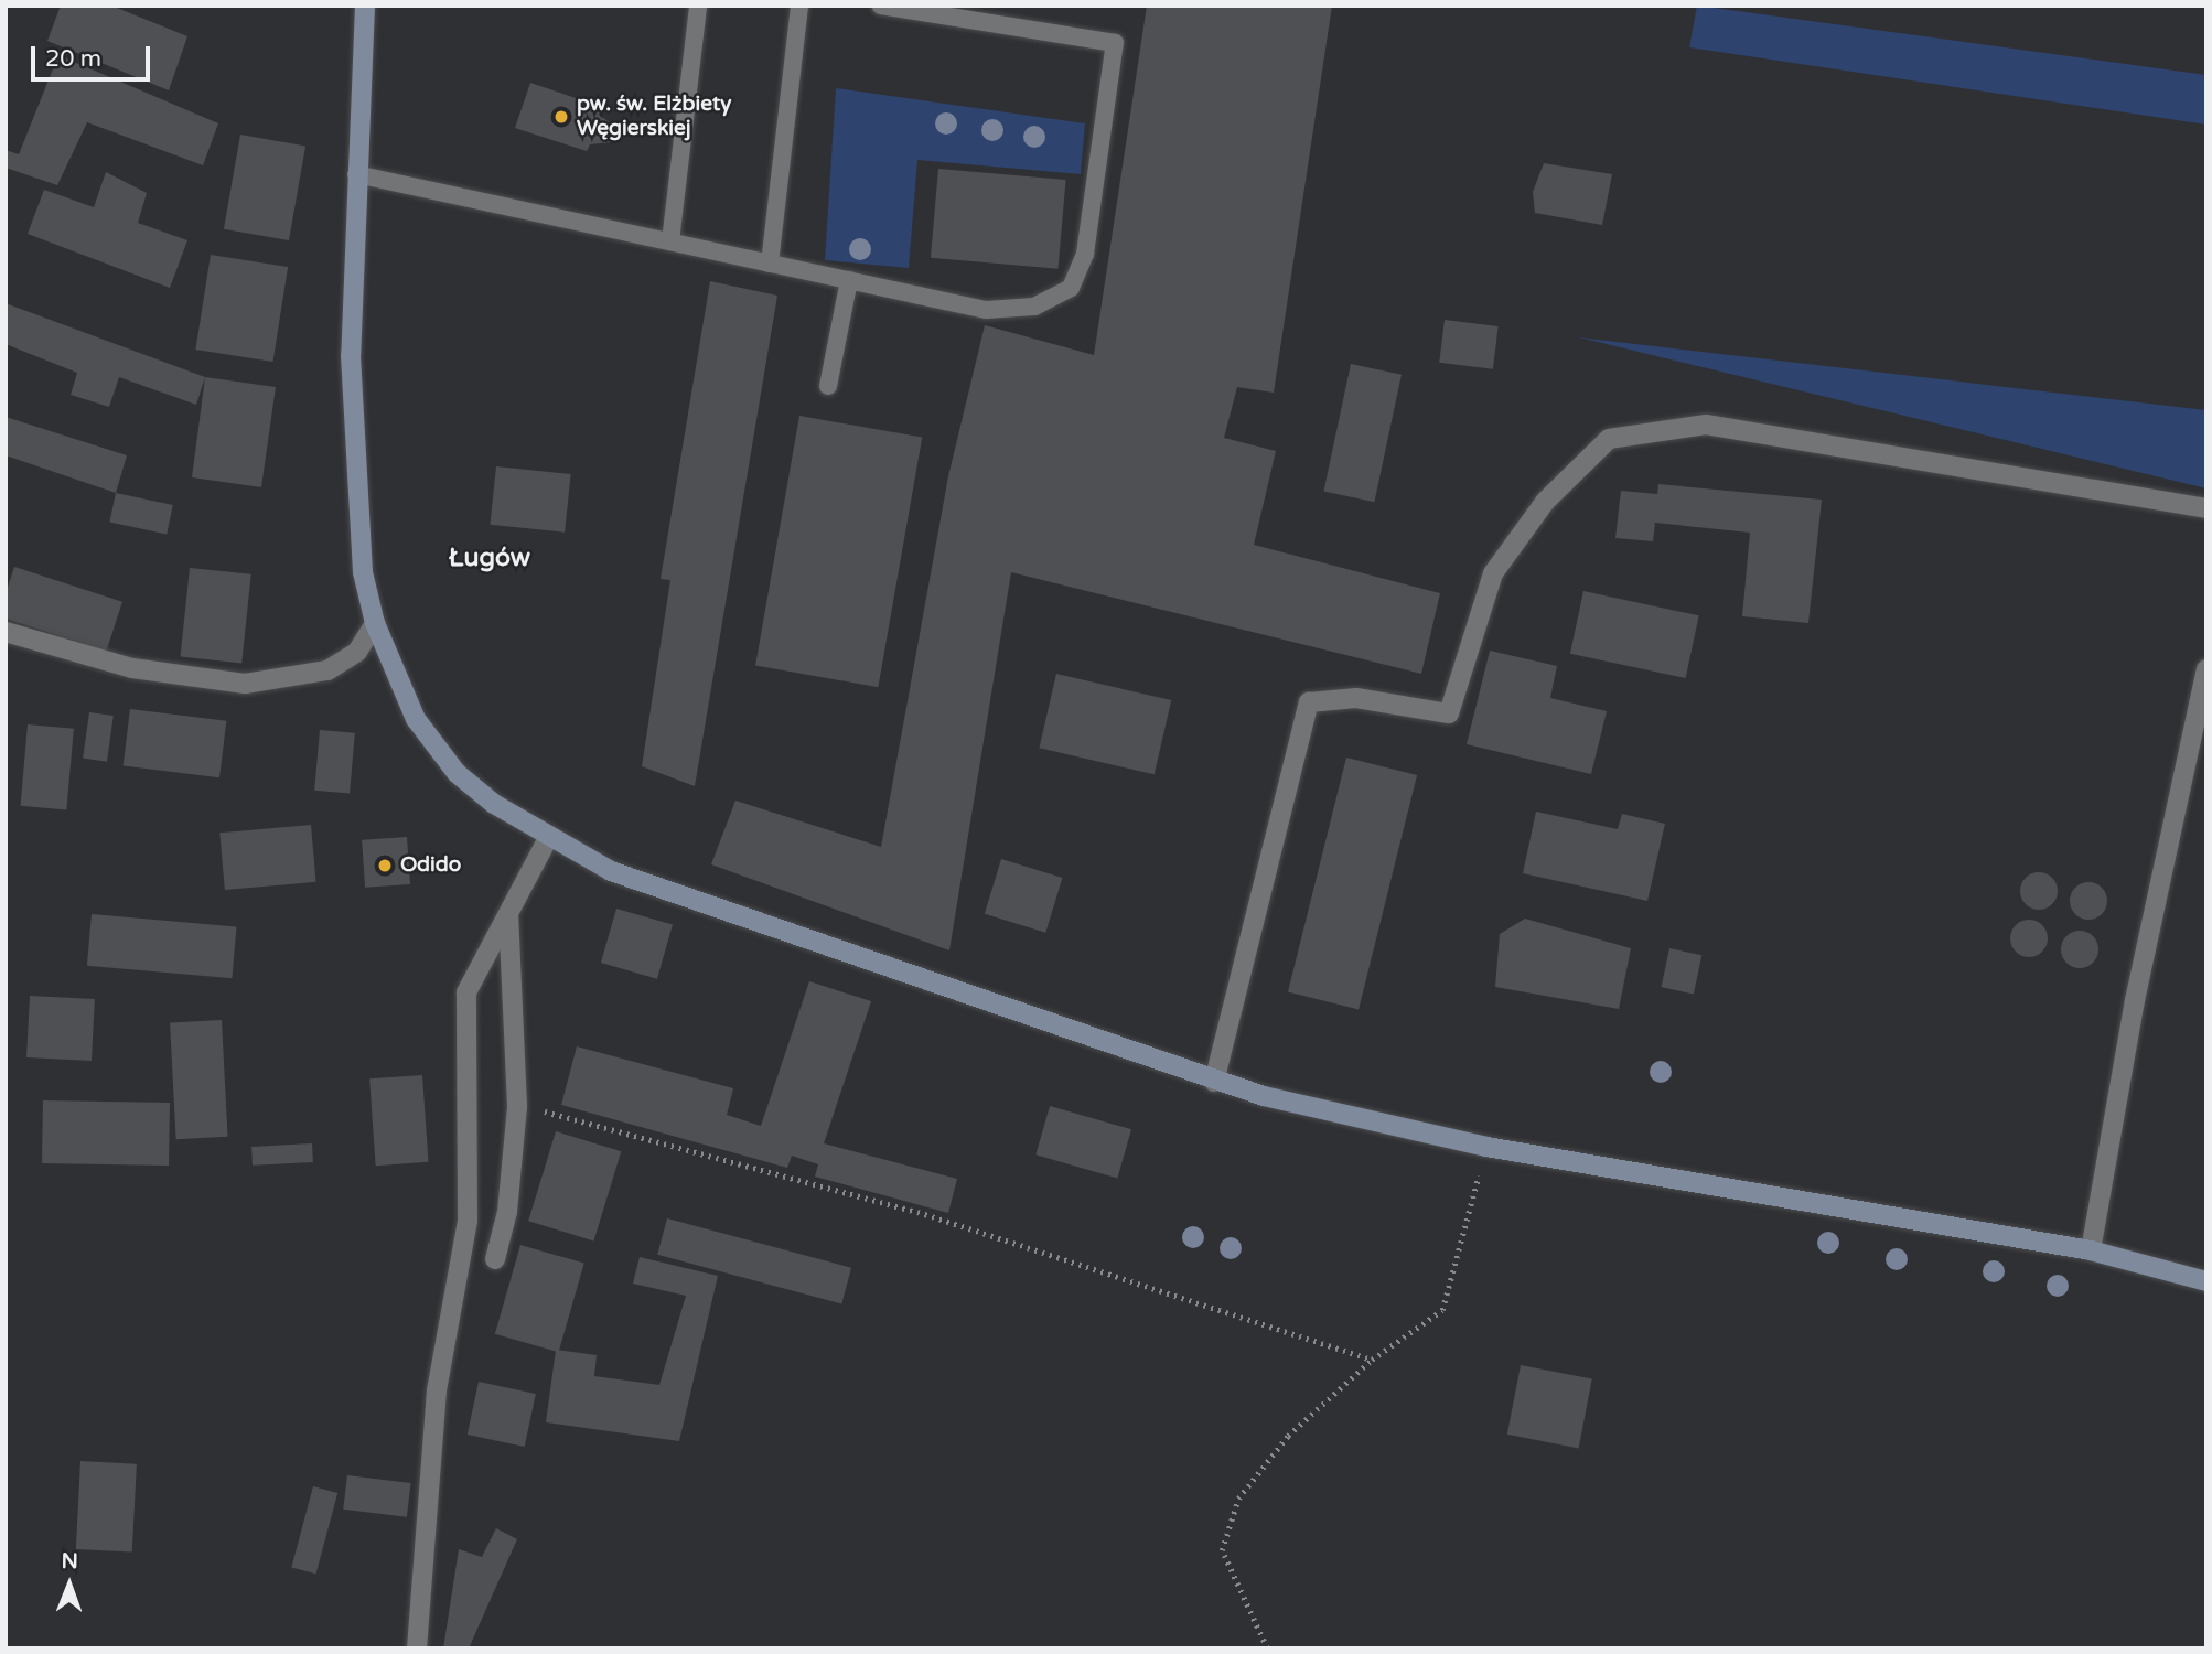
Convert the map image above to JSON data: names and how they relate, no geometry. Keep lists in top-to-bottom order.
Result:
{
  "districts": ["Ługów"],
  "places": ["pw. św. Elżbiety Węgierskiej", "Odido"],
  "scale_bar": "20 m",
  "north": "top"
}
